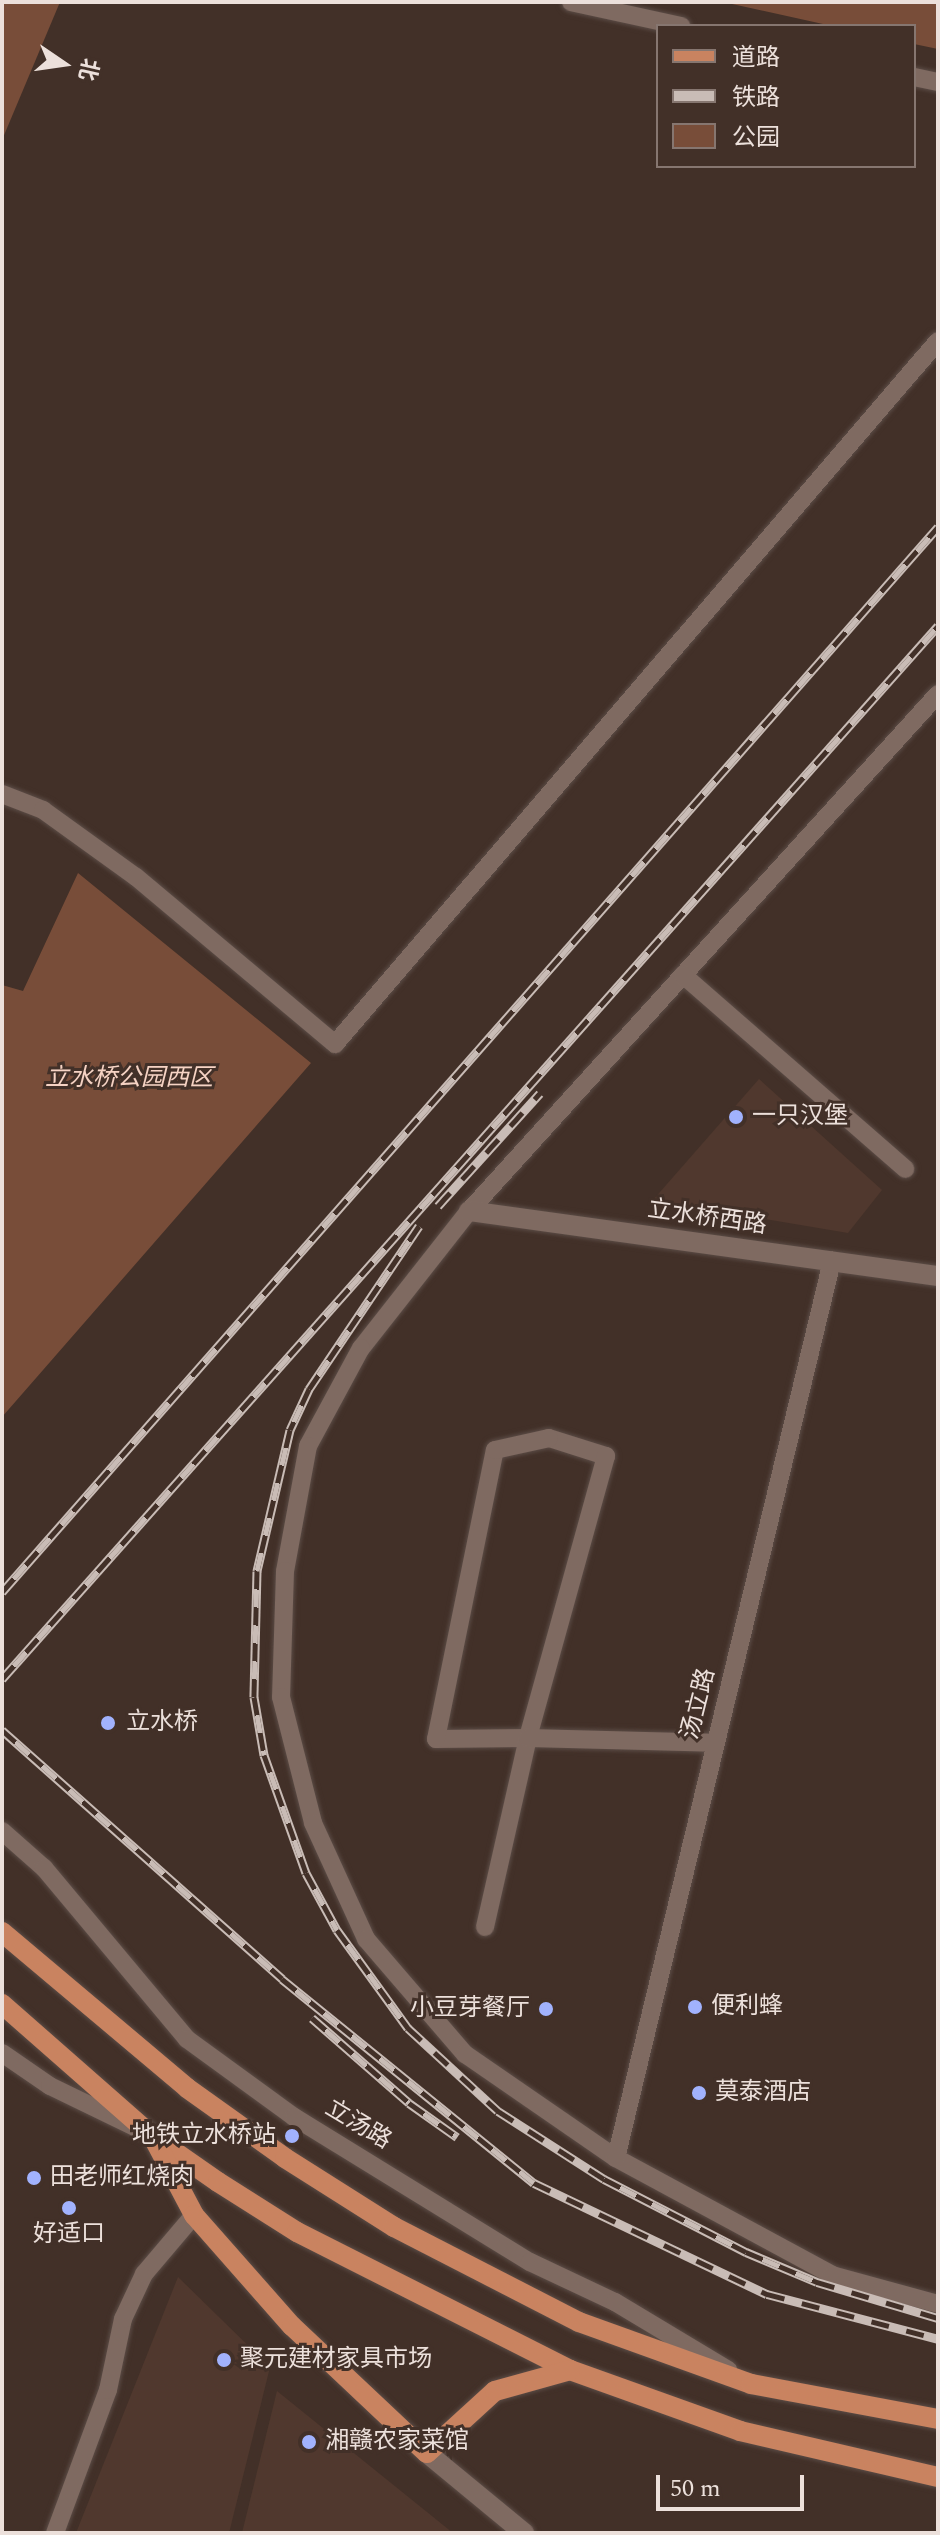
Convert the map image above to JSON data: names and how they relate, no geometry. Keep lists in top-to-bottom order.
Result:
{
  "streets": {
    "main road": ["立汤路"],
    "street": ["立水桥西路", "汤立路"]
  },
  "crossings": [
    ["立水桥西路", "汤立路"]
  ],
  "parks": ["立水桥公园西区"],
  "places": [
    "一只汉堡",
    "立水桥",
    "便利蜂",
    "小豆芽餐厅",
    "莫泰酒店",
    "地铁立水桥站",
    "田老师红烧肉",
    "好适口",
    "聚元建材家具市场",
    "湘赣农家菜馆"
  ],
  "legend": ["道路", "铁路", "公园"],
  "scale_bar": "50 m",
  "north": "right"
}
